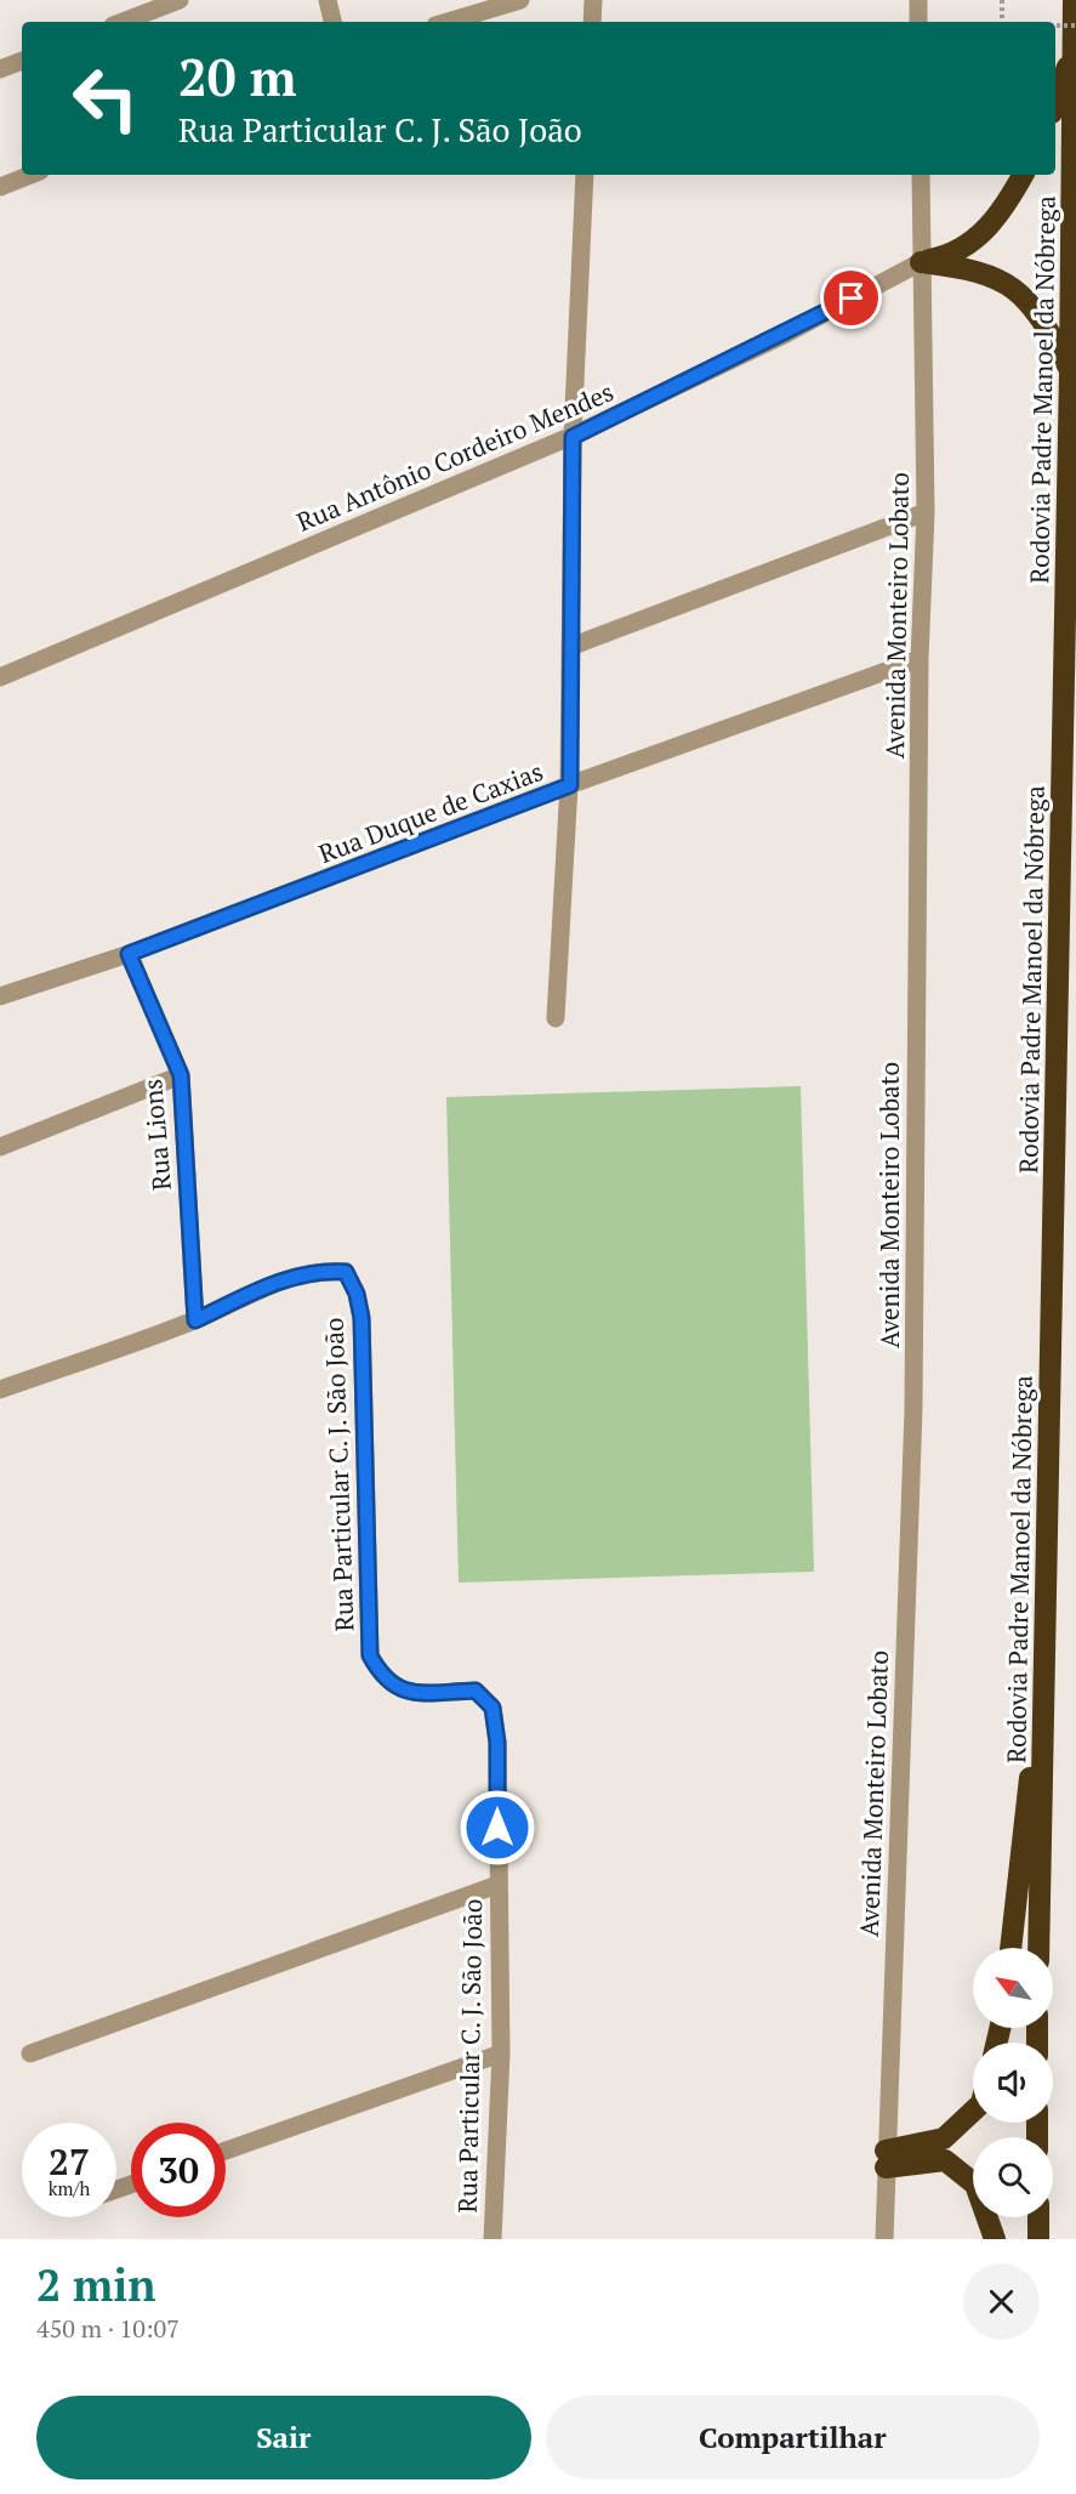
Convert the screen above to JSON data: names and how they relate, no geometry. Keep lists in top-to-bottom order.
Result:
{
  "streets": {
    "highway": ["Rodovia Padre Manoel da Nóbrega"],
    "street": [
      "Rua Antônio Cordeiro Mendes",
      "Avenida Monteiro Lobato",
      "Rua Duque de Caxias",
      "Rua Lions",
      "Rua Particular C. J. São João"
    ]
  },
  "crossings": [
    ["Rua Antônio Cordeiro Mendes", "Avenida Monteiro Lobato"],
    ["Avenida Monteiro Lobato", "Rua Duque de Caxias"],
    ["Rua Duque de Caxias", "Rua Lions"],
    ["Rua Lions", "Rua Particular C. J. São João"]
  ],
  "north": "top left",
  "page": {
    "turn": ["20 m", "Rua Particular C. J. São João"],
    "speed": "27 km/h",
    "limit": "30",
    "heading": ["2 min", "450 m · 10:07"],
    "buttons": ["Sair", "Compartilhar"]
  }
}
